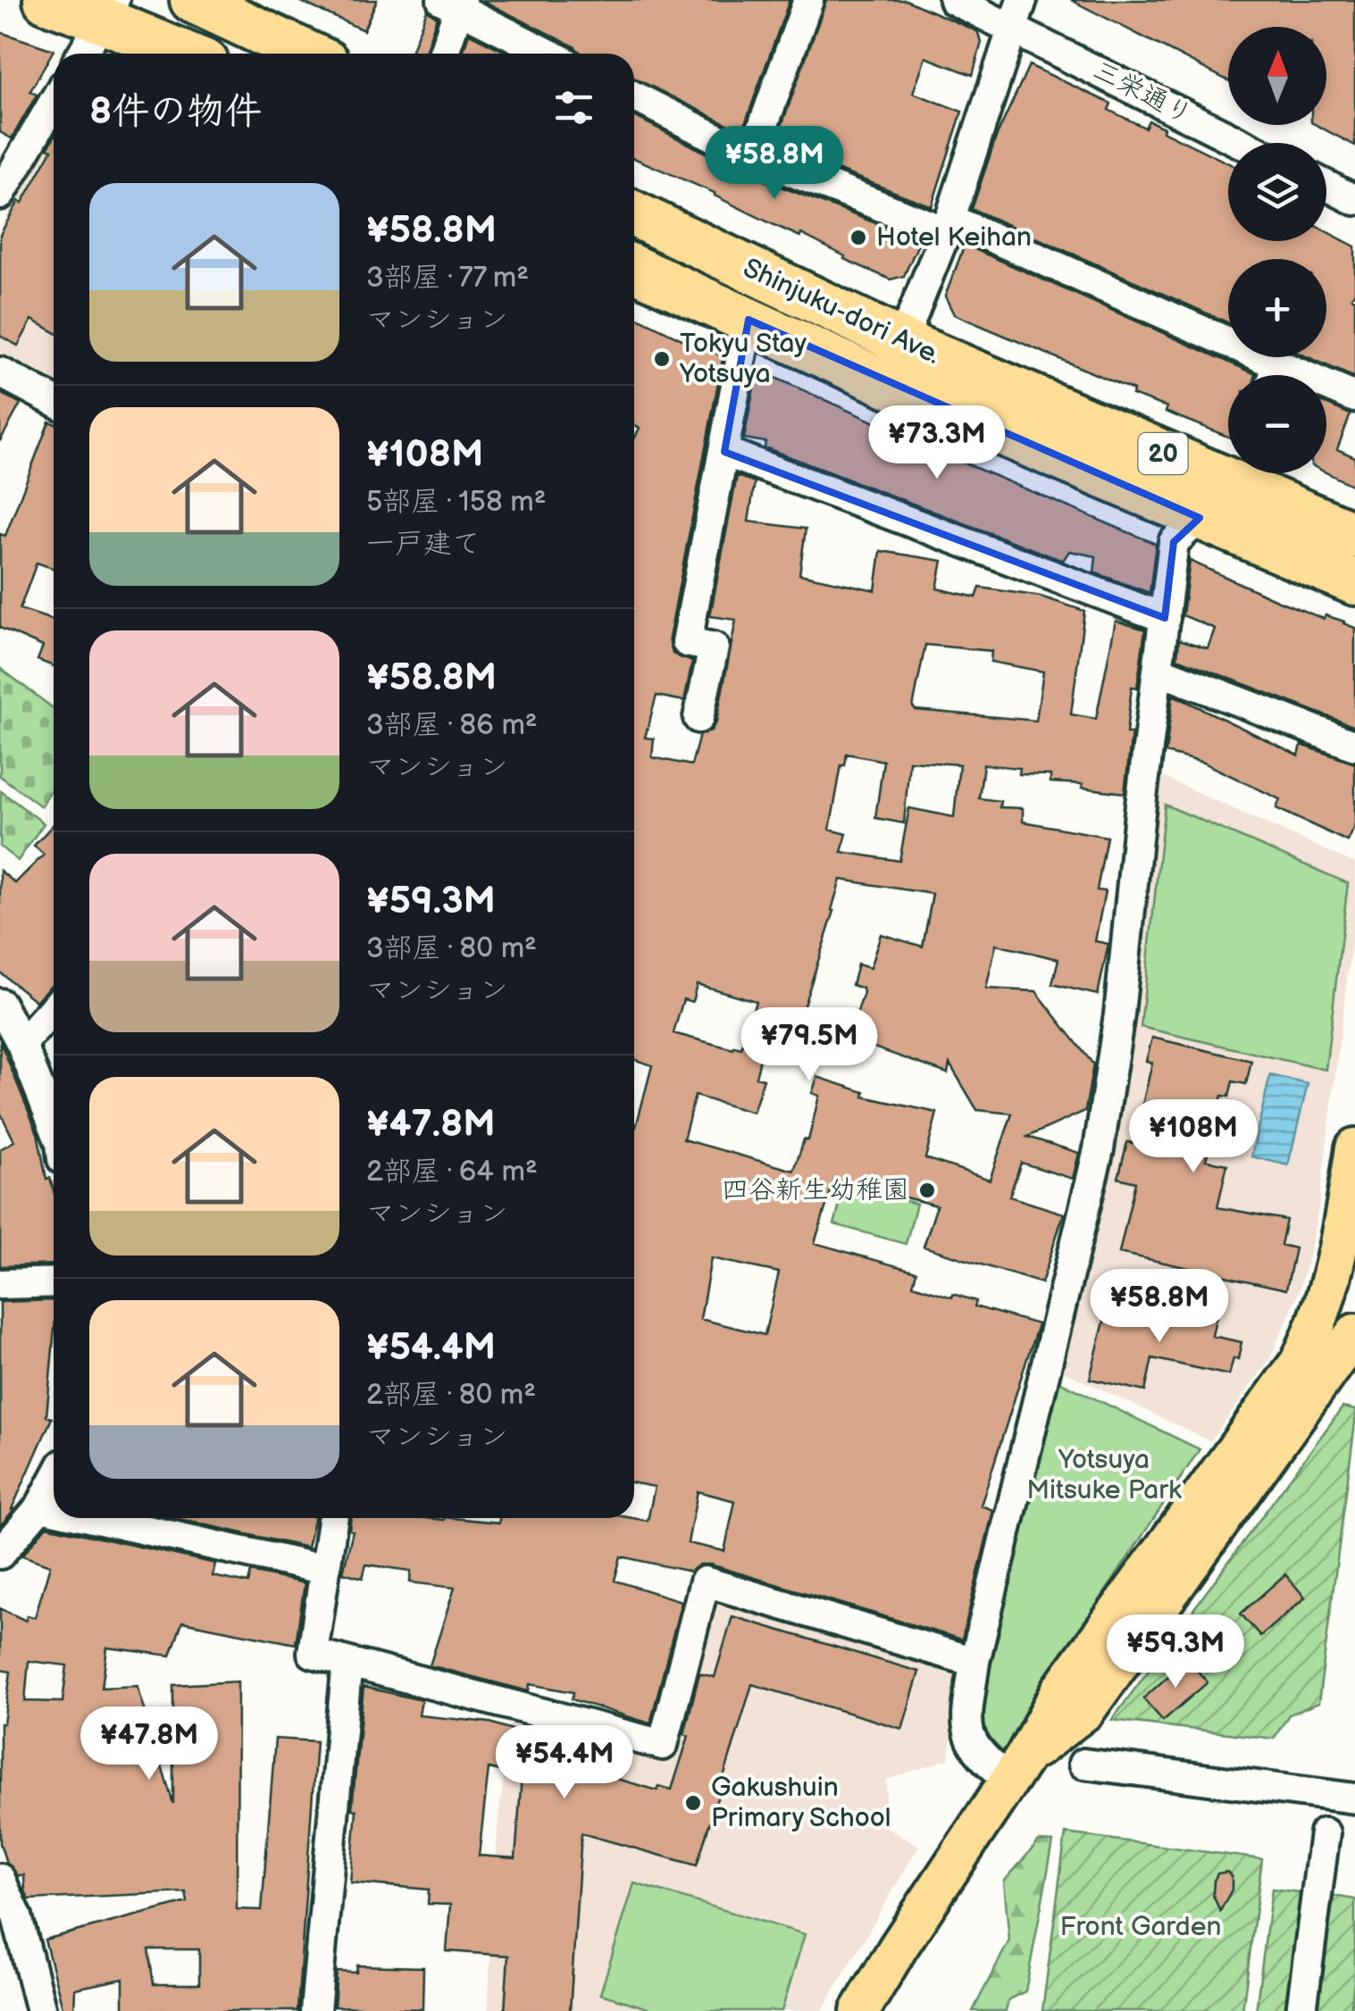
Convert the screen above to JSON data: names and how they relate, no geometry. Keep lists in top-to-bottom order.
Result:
{
  "streets": {
    "highway": ["Shinjuku-dori Ave.", "20"],
    "street": ["三栄通り"]
  },
  "parks": ["Yotsuya Mitsuke Park", "Front Garden"],
  "places": [
    "Hotel Keihan",
    "Tokyu Stay Yotsuya",
    "四谷新生幼稚園",
    "Gakushuin Primary School"
  ],
  "north": "top",
  "page": {
    "map_buttons": ["+", "−"],
    "heading": "8件の物件",
    "price": [
      "¥58.8M",
      "¥73.3M",
      "¥79.5M",
      "¥108M",
      "¥58.8M",
      "¥59.3M",
      "¥47.8M",
      "¥54.4M"
    ],
    "list": [
      {
        "name": "¥58.8M",
        "note": "3部屋 · 77 m² · マンション"
      },
      {
        "name": "¥108M",
        "note": "5部屋 · 158 m² · 一戸建て"
      },
      {
        "name": "¥58.8M",
        "note": "3部屋 · 86 m² · マンション"
      },
      {
        "name": "¥59.3M",
        "note": "3部屋 · 80 m² · マンション"
      },
      {
        "name": "¥47.8M",
        "note": "2部屋 · 64 m² · マンション"
      },
      {
        "name": "¥54.4M",
        "note": "2部屋 · 80 m² · マンション"
      }
    ]
  }
}
